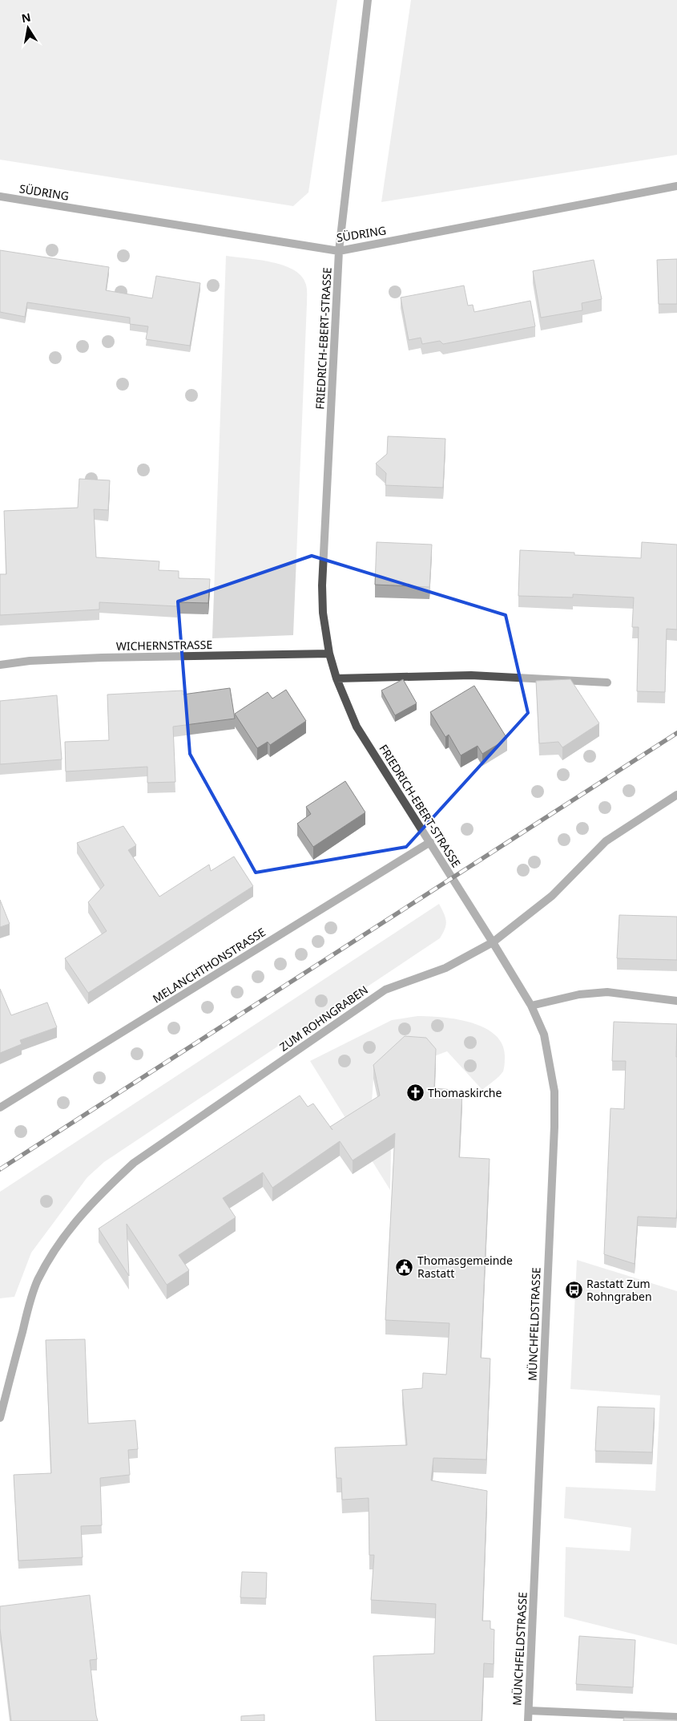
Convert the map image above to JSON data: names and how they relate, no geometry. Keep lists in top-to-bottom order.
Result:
{
  "streets": {
    "street": [
      "SÜDRING",
      "FRIEDRICH-EBERT-STRASSE",
      "WICHERNSTRASSE",
      "MELANCHTHONSTRASSE",
      "ZUM ROHNGRABEN",
      "MÜNCHFELDSTRASSE"
    ]
  },
  "crossings": [
    ["SÜDRING", "FRIEDRICH-EBERT-STRASSE"],
    ["FRIEDRICH-EBERT-STRASSE", "WICHERNSTRASSE"],
    ["FRIEDRICH-EBERT-STRASSE", "MELANCHTHONSTRASSE"],
    ["FRIEDRICH-EBERT-STRASSE", "ZUM ROHNGRABEN"],
    ["FRIEDRICH-EBERT-STRASSE", "MÜNCHFELDSTRASSE"],
    ["ZUM ROHNGRABEN", "MÜNCHFELDSTRASSE"]
  ],
  "places": {
    "church": ["Thomaskirche"],
    "public building": ["Thomasgemeinde Rastatt"],
    "bus stop": ["Rastatt Zum Rohngraben"]
  },
  "north": "top"
}
